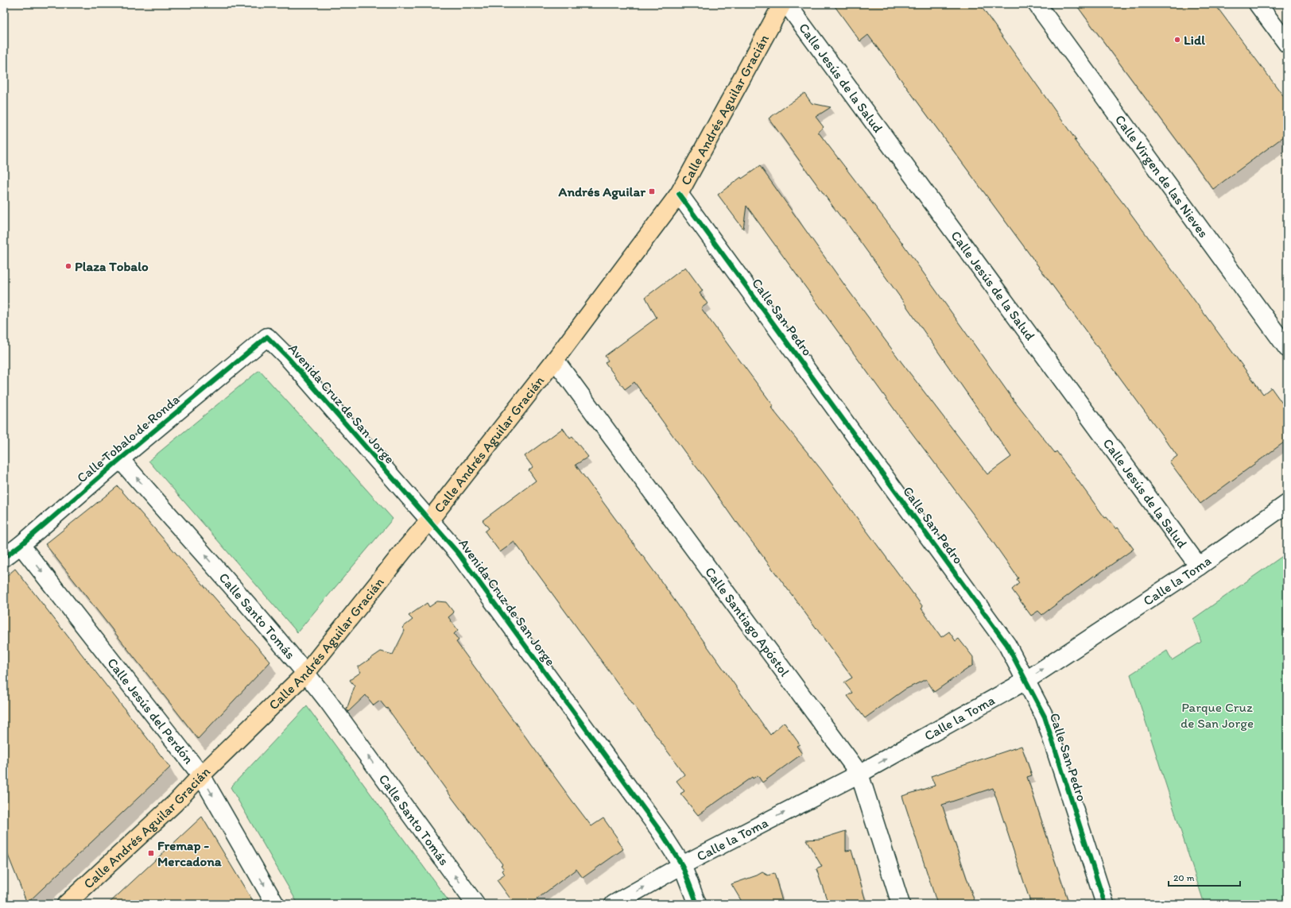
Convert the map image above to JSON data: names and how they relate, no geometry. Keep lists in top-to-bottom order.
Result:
{
  "streets": {
    "main road": ["Calle Andrés Aguilar Gracián"],
    "street": [
      "Calle Jesús de la Salud",
      "Calle Virgen de las Nieves",
      "Calle San Pedro",
      "Avenida Cruz de San Jorge",
      "Calle Tobalo de Ronda",
      "Calle la Toma",
      "Calle Santo Tomás",
      "Calle Santiago Apóstol",
      "Calle Jesús del Perdón"
    ]
  },
  "crossings": [
    ["Calle Jesús de la Salud", "Calle la Toma"],
    ["Calle Andrés Aguilar Gracián", "Calle San Pedro"],
    ["Calle Andrés Aguilar Gracián", "Avenida Cruz de San Jorge"],
    ["Calle Andrés Aguilar Gracián", "Calle Santo Tomás"],
    ["Calle Andrés Aguilar Gracián", "Calle Santiago Apóstol"],
    ["Calle Andrés Aguilar Gracián", "Calle Jesús del Perdón"],
    ["Calle San Pedro", "Calle la Toma"],
    ["Avenida Cruz de San Jorge", "Calle Tobalo de Ronda"],
    ["Avenida Cruz de San Jorge", "Calle la Toma"],
    ["Calle Tobalo de Ronda", "Calle Santo Tomás"],
    ["Calle Tobalo de Ronda", "Calle Jesús del Perdón"],
    ["Calle la Toma", "Calle Santiago Apóstol"]
  ],
  "one_way": ["Calle la Toma", "Calle Santo Tomás", "Calle Jesús del Perdón"],
  "parks": ["Parque Cruz de San Jorge"],
  "places": {
    "other": ["Lidl", "Plaza Tobalo"],
    "transit": ["Andrés Aguilar", "Fremap - Mercadona"]
  },
  "scale_bar": "20 m"
}
